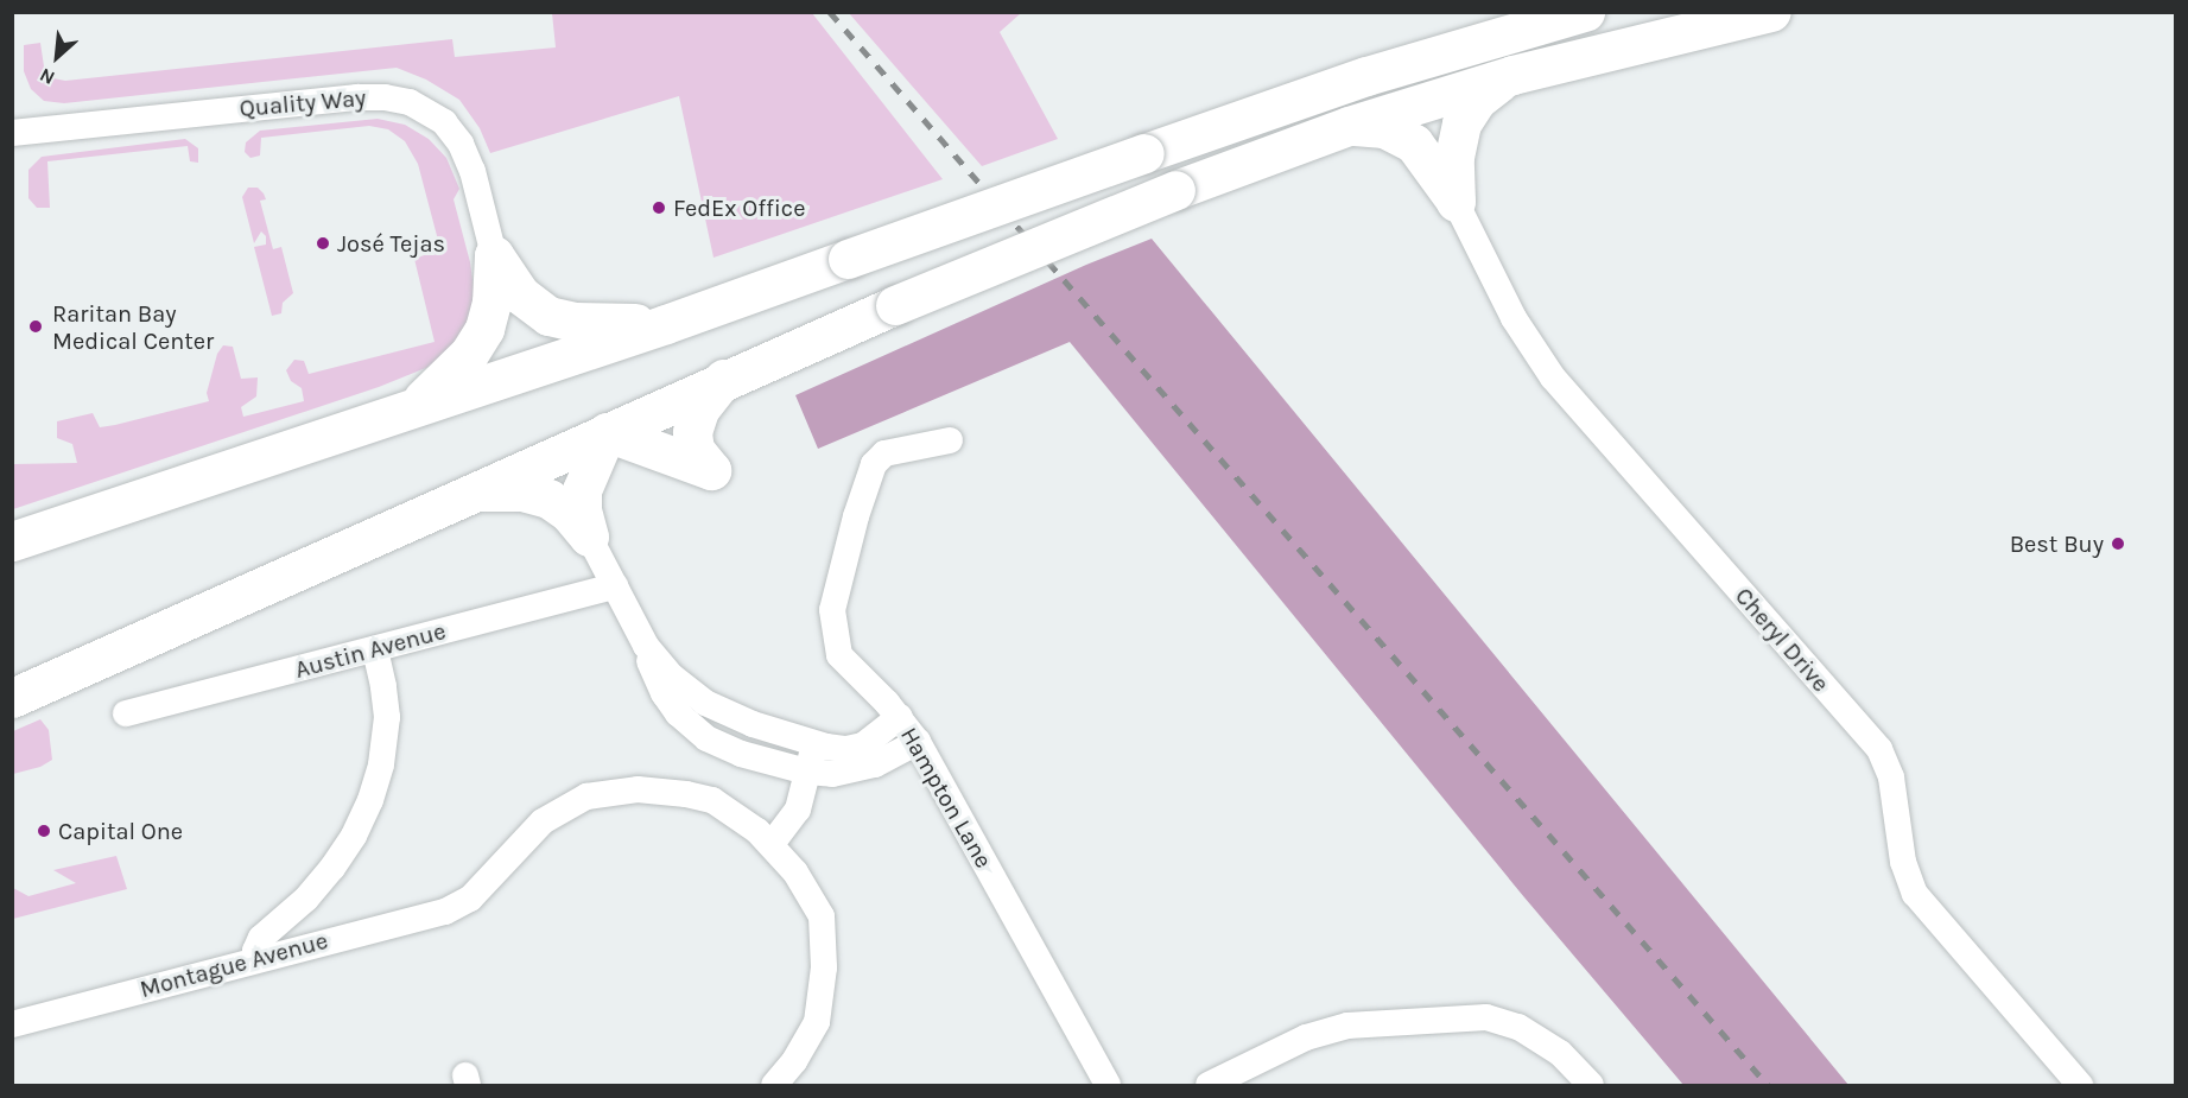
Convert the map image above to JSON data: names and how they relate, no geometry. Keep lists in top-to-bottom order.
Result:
{
  "streets": {
    "street": [
      "Quality Way",
      "Cheryl Drive",
      "Austin Avenue",
      "Hampton Lane",
      "Montague Avenue"
    ]
  },
  "places": [
    "FedEx Office",
    "José Tejas",
    "Raritan Bay Medical Center",
    "Best Buy",
    "Capital One"
  ],
  "north": "bottom left"
}
